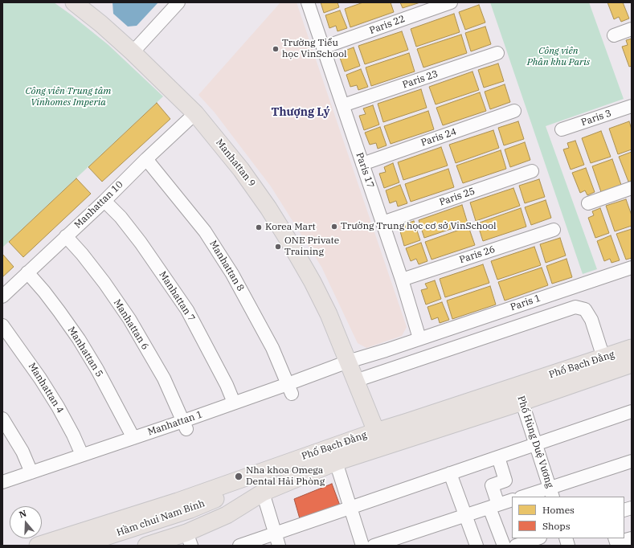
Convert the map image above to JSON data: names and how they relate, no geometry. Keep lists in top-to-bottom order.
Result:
{
  "streets": {
    "main road": ["Manhattan 9", "Phố Bạch Đằng", "Hầm chui Nam Bính"],
    "street": [
      "Paris 22",
      "Paris 23",
      "Paris 3",
      "Paris 24",
      "Paris 17",
      "Paris 25",
      "Manhattan 10",
      "Paris 26",
      "Manhattan 8",
      "Manhattan 7",
      "Paris 1",
      "Manhattan 6",
      "Manhattan 5",
      "Manhattan 4",
      "Manhattan 1",
      "Phố Hùng Duệ Vương"
    ]
  },
  "crossings": [
    ["Paris 22", "Paris 17"],
    ["Paris 23", "Paris 17"],
    ["Paris 24", "Paris 17"],
    ["Manhattan 9", "Manhattan 10"],
    ["Manhattan 9", "Paris 1"],
    ["Manhattan 9", "Phố Bạch Đằng"],
    ["Manhattan 9", "Manhattan 1"],
    ["Paris 17", "Paris 25"],
    ["Paris 17", "Paris 26"],
    ["Paris 17", "Paris 1"],
    ["Manhattan 10", "Manhattan 8"],
    ["Manhattan 10", "Manhattan 7"],
    ["Manhattan 10", "Manhattan 6"],
    ["Manhattan 10", "Manhattan 5"],
    ["Manhattan 8", "Manhattan 1"],
    ["Manhattan 7", "Manhattan 1"],
    ["Paris 1", "Manhattan 1"],
    ["Manhattan 6", "Manhattan 1"],
    ["Manhattan 5", "Manhattan 1"],
    ["Phố Bạch Đằng", "Phố Hùng Duệ Vương"],
    ["Phố Bạch Đằng", "Hầm chui Nam Bính"],
    ["Manhattan 4", "Manhattan 1"]
  ],
  "districts": ["Thượng Lý"],
  "parks": ["Công viên Phân khu Paris", "Công viên Trung tâm Vinhomes Imperia"],
  "places": [
    "Trường Tiểu học VinSchool",
    "Trường Trung học cơ sở VinSchool",
    "Korea Mart",
    "ONE Private Training",
    "Nha khoa Omega Dental Hải Phòng"
  ],
  "legend": ["Homes", "Shops"],
  "north": "top"
}
